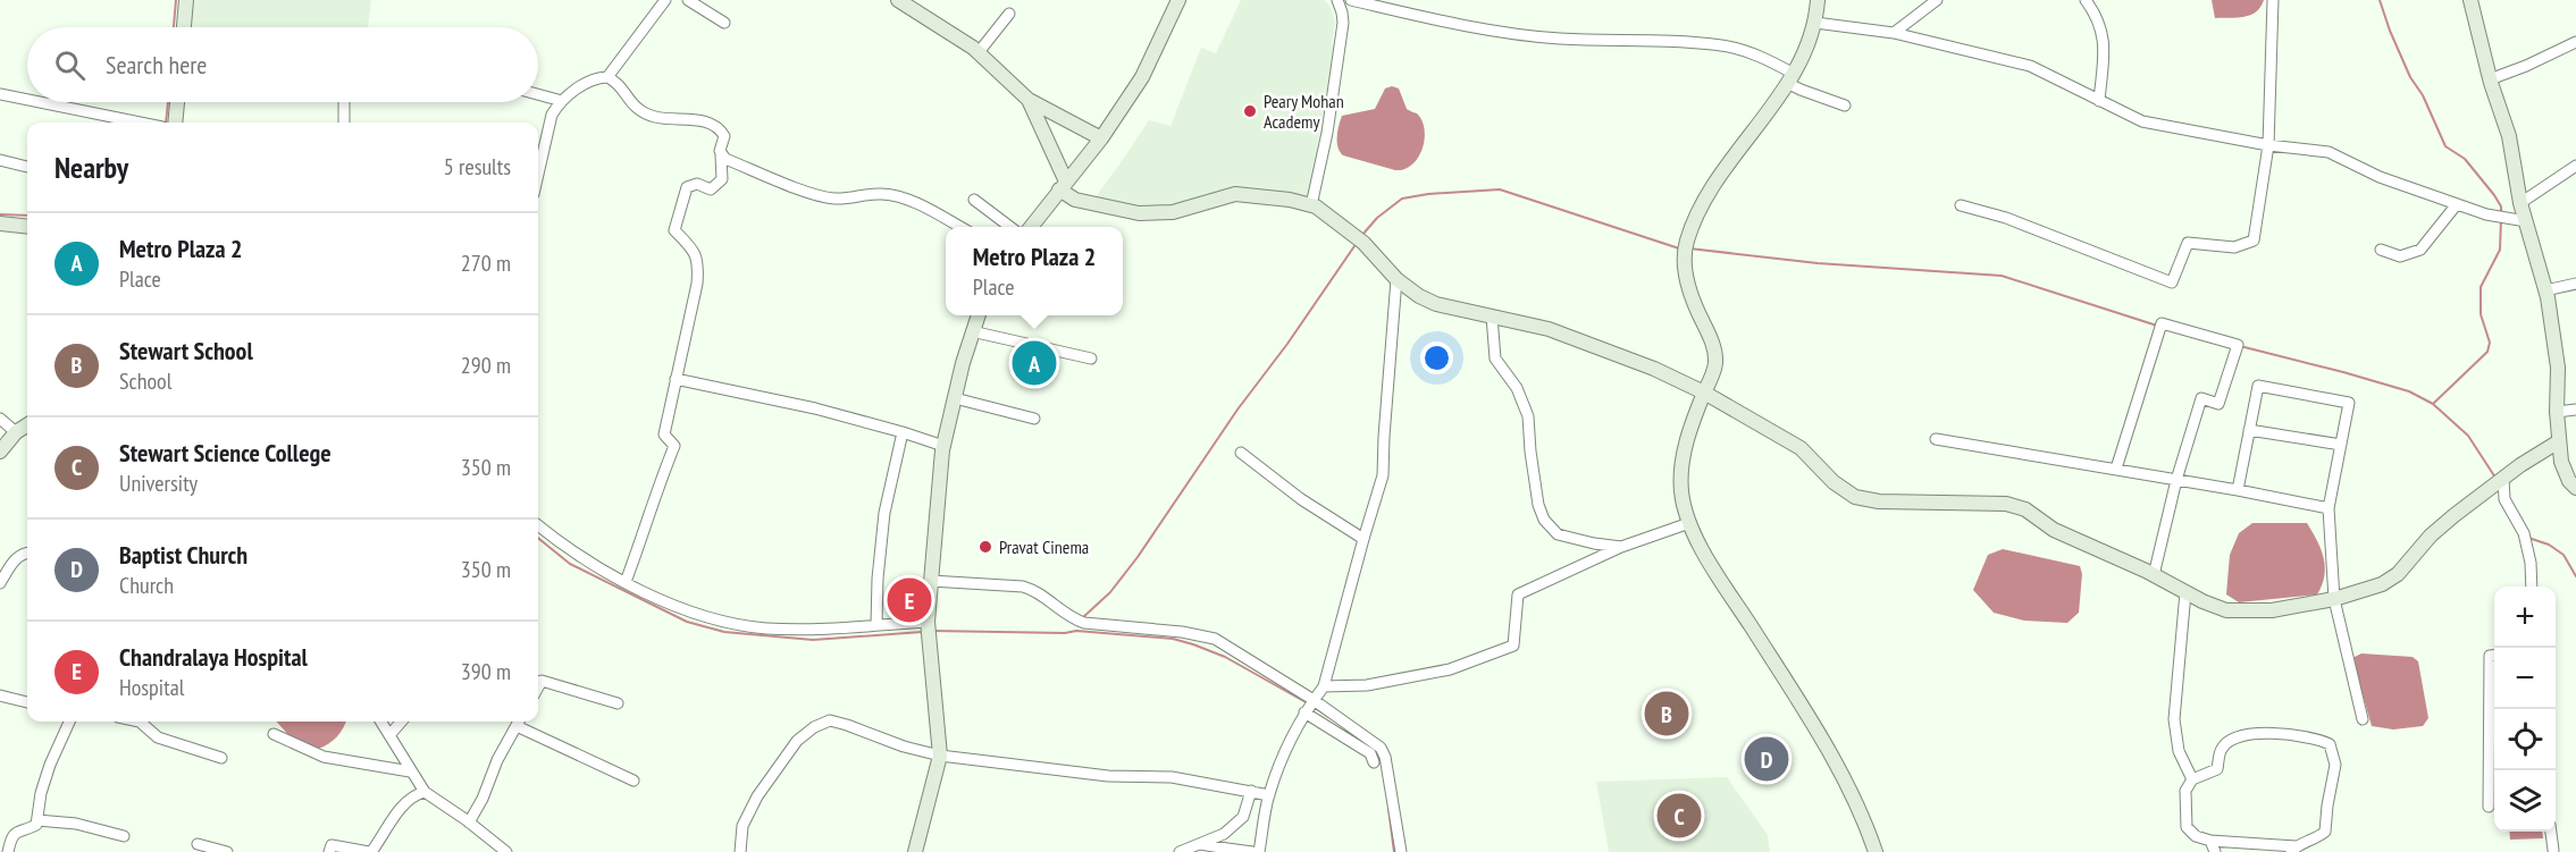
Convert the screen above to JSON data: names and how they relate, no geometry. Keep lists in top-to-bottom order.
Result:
{
  "places": ["Peary Mohan Academy", "Pravat Cinema"],
  "page": {
    "search": "Search here",
    "heading": ["Nearby", "5 results"],
    "list": [
      {
        "mark": "A",
        "name": "Metro Plaza 2",
        "note": "Place",
        "value": "270 m"
      },
      {
        "mark": "B",
        "name": "Stewart School",
        "note": "School",
        "value": "290 m"
      },
      {
        "mark": "C",
        "name": "Stewart Science College",
        "note": "University",
        "value": "350 m"
      },
      {
        "mark": "D",
        "name": "Baptist Church",
        "note": "Church",
        "value": "350 m"
      },
      {
        "mark": "E",
        "name": "Chandralaya Hospital",
        "note": "Hospital",
        "value": "390 m"
      }
    ],
    "popup": ["Metro Plaza 2", "Place"],
    "pins": [
      "A",
      "E",
      "B",
      "D",
      "C"
    ],
    "map_buttons": ["+", "−"]
  }
}
